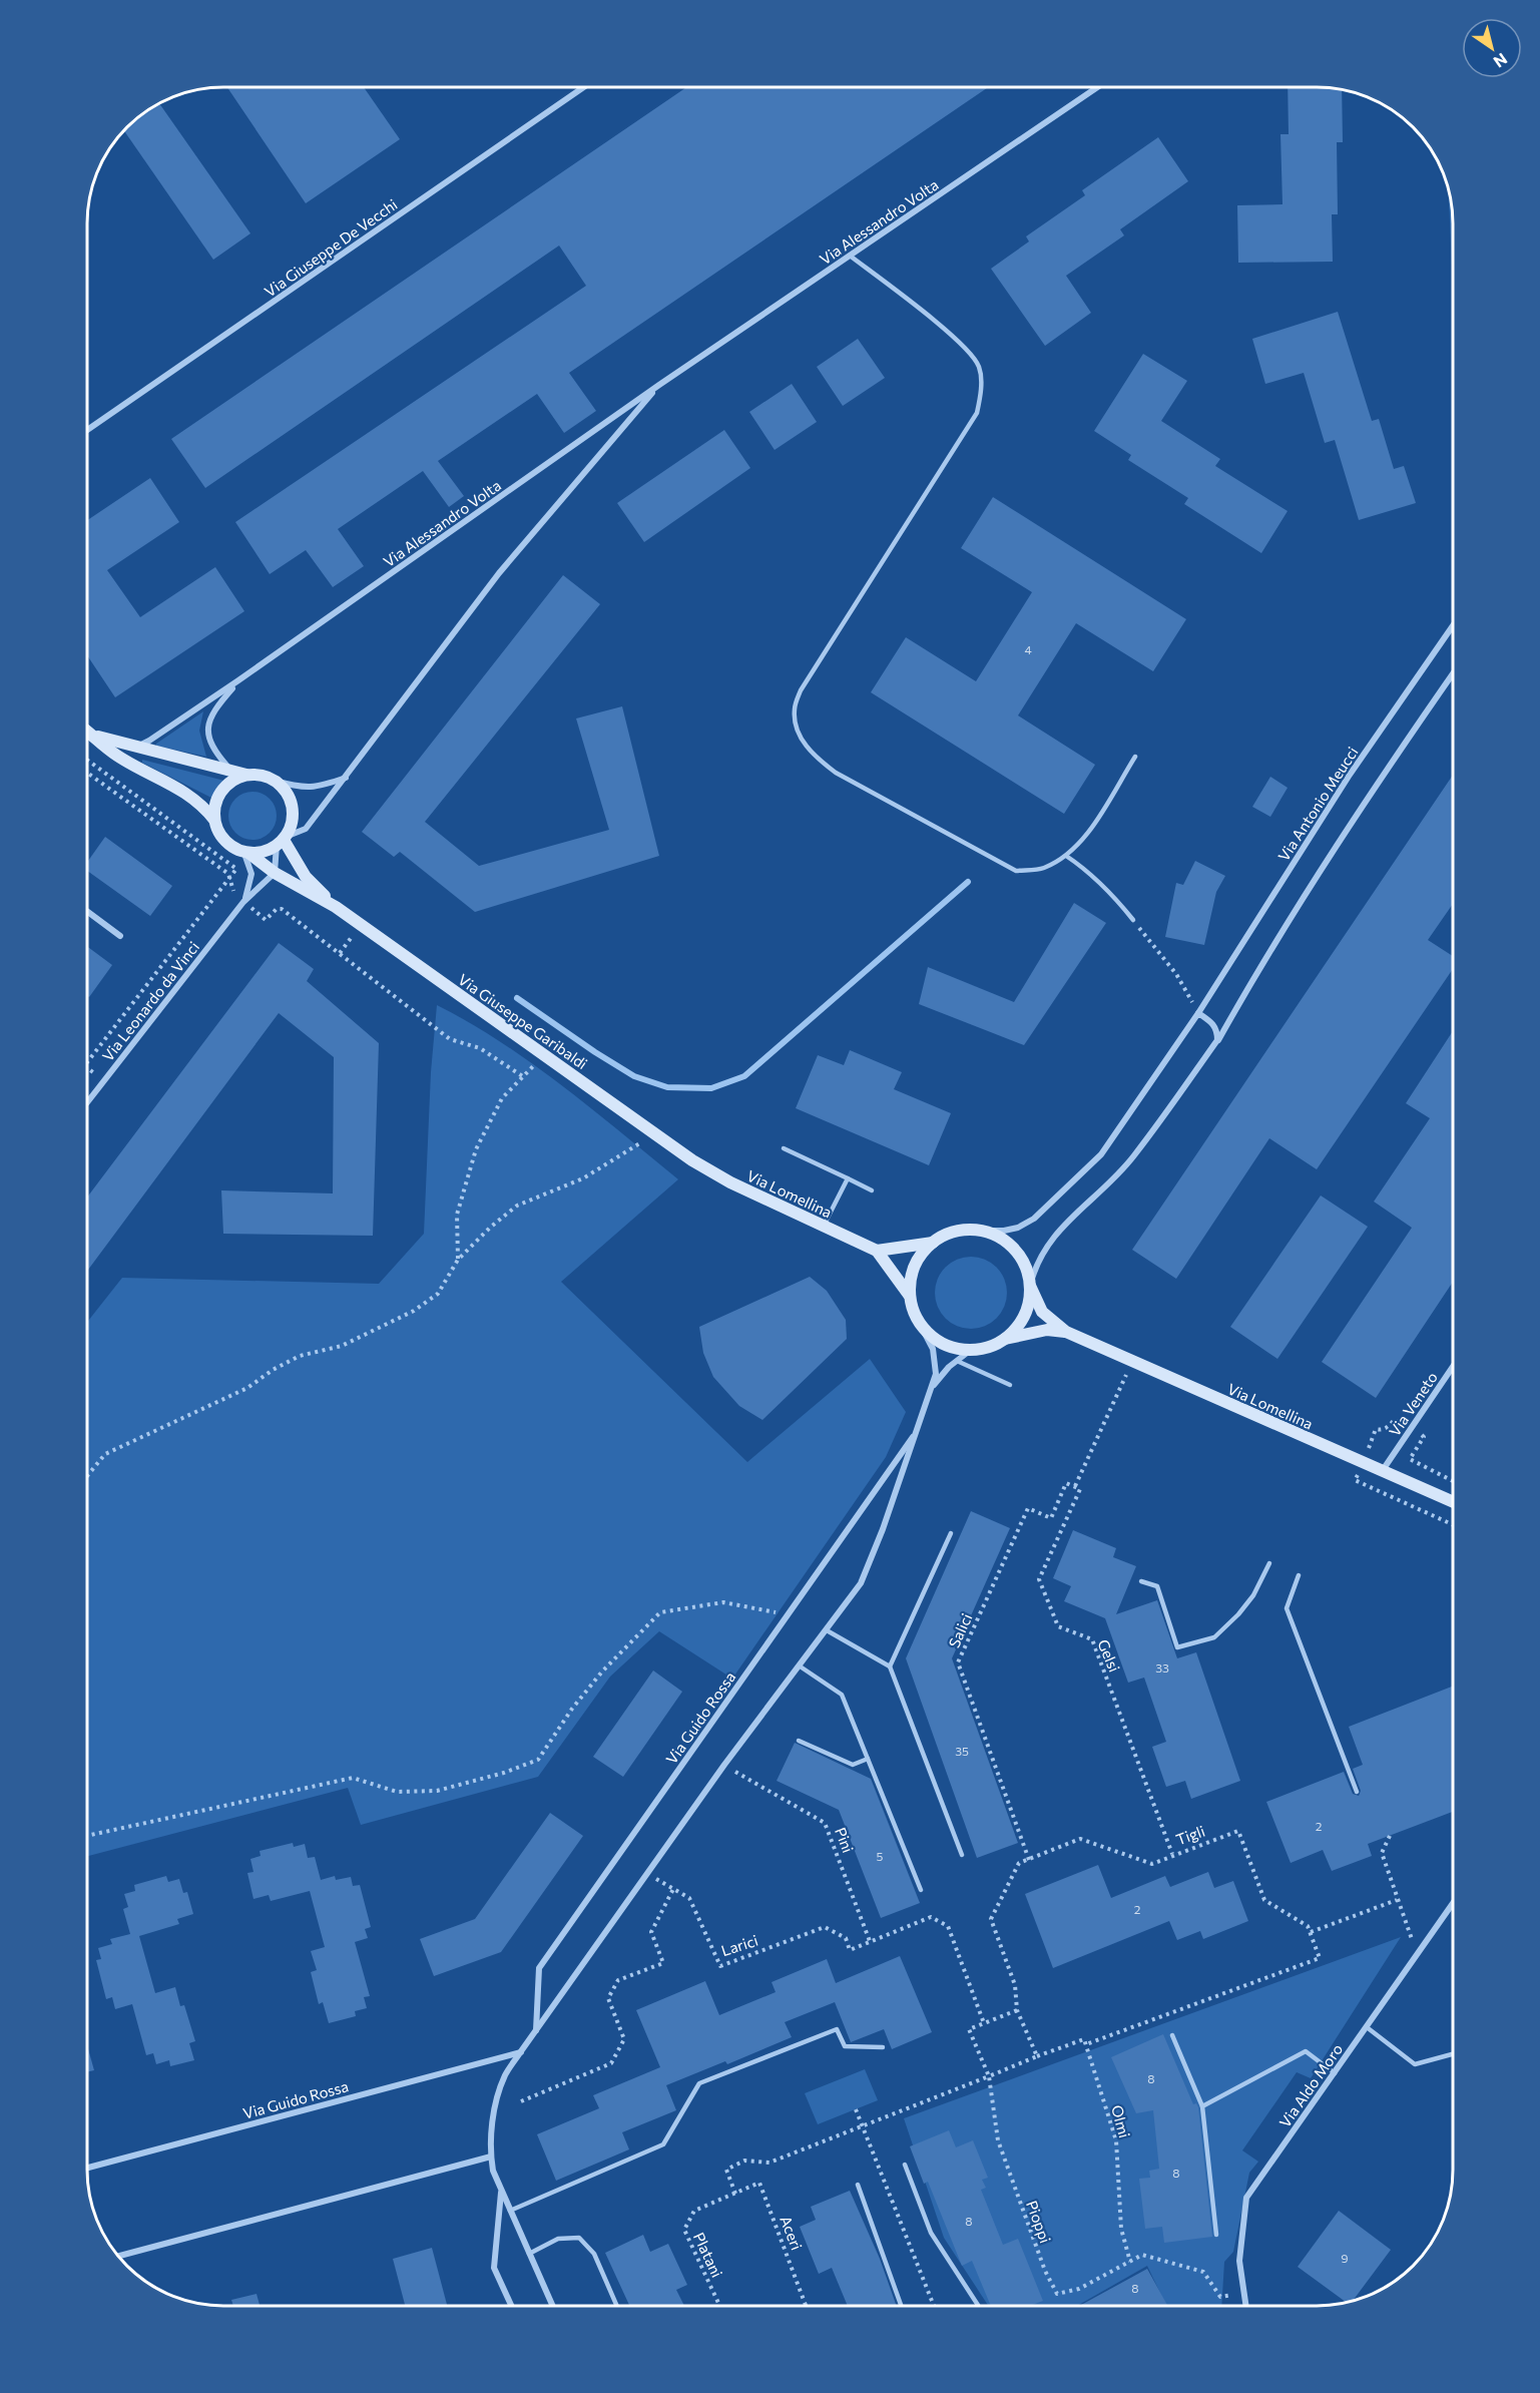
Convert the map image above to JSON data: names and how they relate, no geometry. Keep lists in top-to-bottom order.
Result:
{
  "streets": {
    "main road": ["Via Giuseppe Garibaldi", "Via Lomellina"],
    "street": [
      "Via Alessandro Volta",
      "Via Giuseppe De Vecchi",
      "Via Antonio Meucci",
      "Via Leonardo da Vinci",
      "Via Veneto",
      "Via Guido Rossa",
      "Via Aldo Moro"
    ],
    "path": [
      "Salici",
      "Gelsi",
      "Tigli",
      "Pini",
      "Larici",
      "Olmi",
      "Pioppi",
      "Aceri",
      "Platani"
    ]
  },
  "crossings": [
    ["Via Alessandro Volta", "Via Giuseppe Garibaldi"],
    ["Via Antonio Meucci", "Via Lomellina"],
    ["Via Antonio Meucci", "Via Guido Rossa"],
    ["Via Giuseppe Garibaldi", "Via Lomellina"],
    ["Via Lomellina", "Via Veneto"],
    ["Via Lomellina", "Via Guido Rossa"],
    ["Salici", "Gelsi"],
    ["Salici", "Tigli"],
    ["Gelsi", "Tigli"],
    ["Via Guido Rossa", "Pini"],
    ["Via Guido Rossa", "Larici"],
    ["Pini", "Larici"],
    ["Olmi", "Pioppi"],
    ["Aceri", "Platani"]
  ],
  "house_numbers": [
    "4",
    "33",
    "35",
    "2",
    "5",
    "2",
    "8",
    "8",
    "8",
    "9",
    "8"
  ],
  "north": "bottom right"
}
